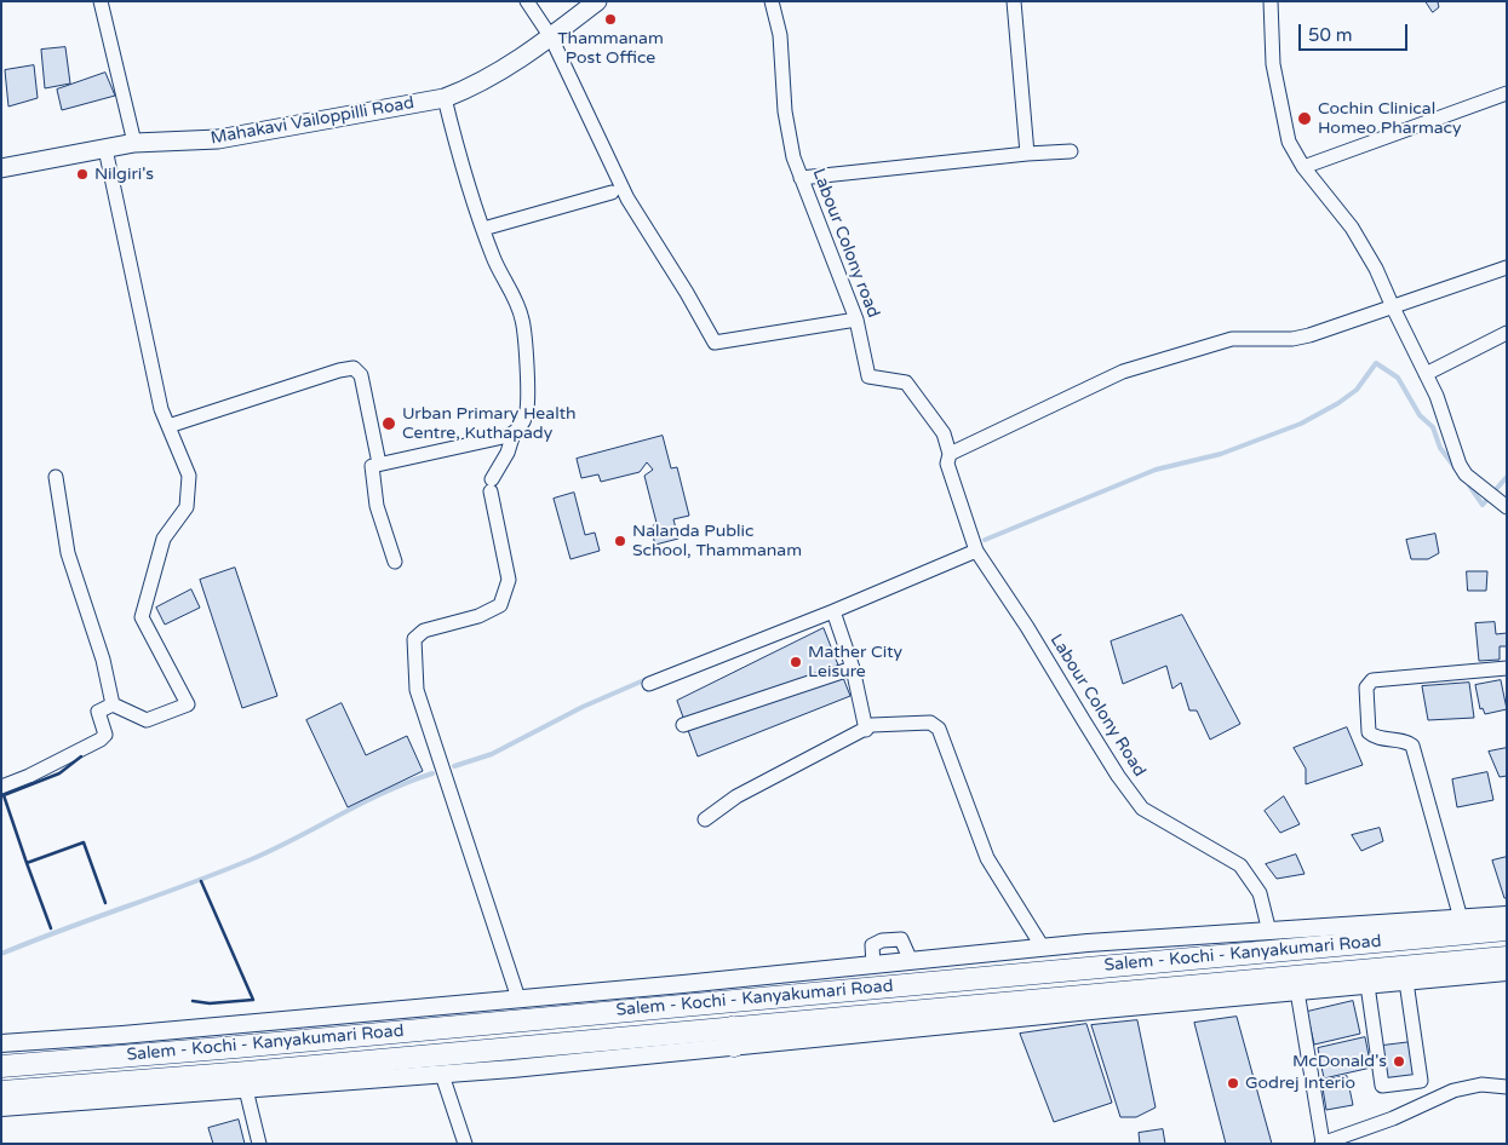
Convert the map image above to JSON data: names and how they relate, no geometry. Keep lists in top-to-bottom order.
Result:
{
  "streets": {
    "highway": ["Salem - Kochi - Kanyakumari Road"],
    "main road": ["Mahakavi Vailoppilli Road"],
    "street": ["Labour Colony road", "Labour Colony Road"]
  },
  "crossings": [
    ["Labour Colony road", "Labour Colony Road"]
  ],
  "places": [
    "Thammanam Post Office",
    "Cochin Clinical Homeo Pharmacy",
    "Nilgiri's",
    "Urban Primary Health Centre, Kuthapady",
    "Nalanda Public School, Thammanam",
    "Mather City Leisure",
    "McDonald's",
    "Godrej Interio"
  ],
  "scale_bar": "50 m"
}
